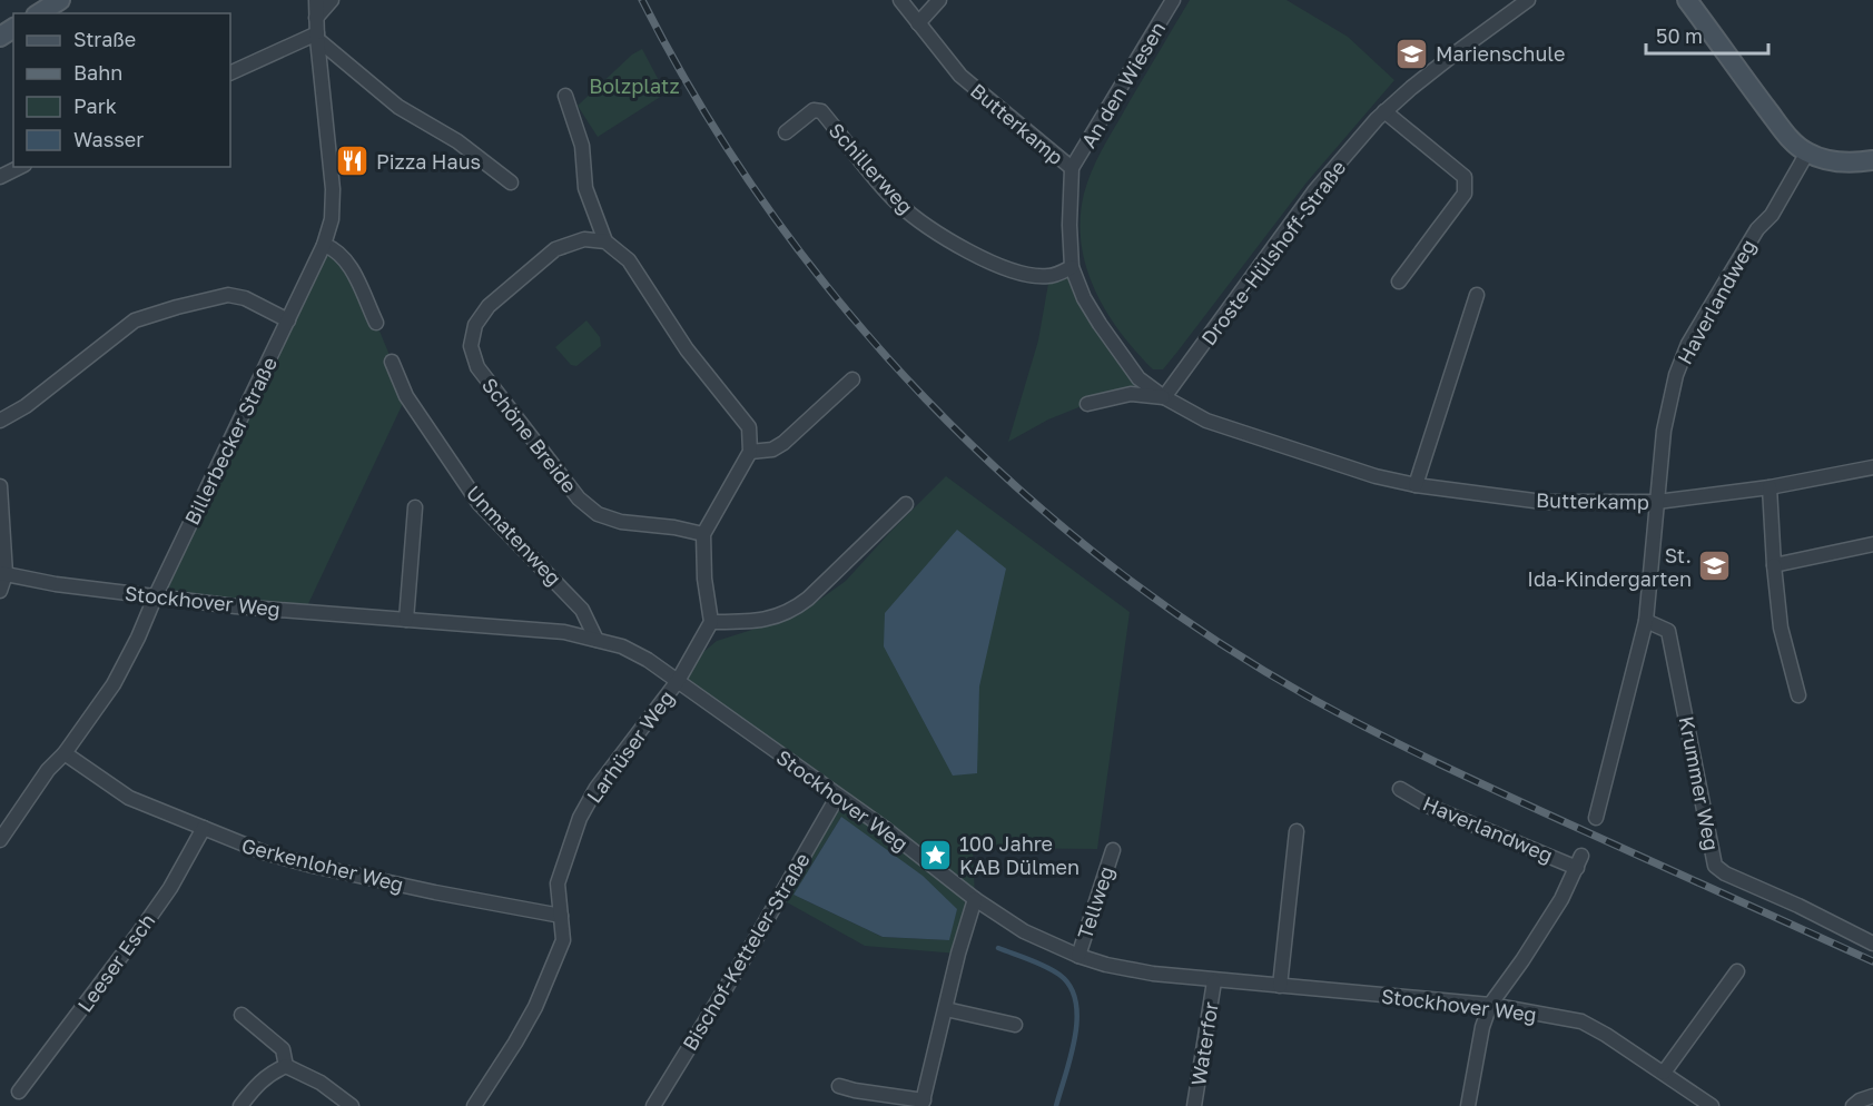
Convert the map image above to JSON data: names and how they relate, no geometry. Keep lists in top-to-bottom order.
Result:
{
  "streets": {
    "street": [
      "An den Wiesen",
      "Butterkamp",
      "Schillerweg",
      "Droste-Hülshoff-Straße",
      "Haverlandweg",
      "Schöne Breide",
      "Billerbecker Straße",
      "Unmatenweg",
      "Stockhover Weg",
      "Larhüser Weg",
      "Krummer Weg",
      "Gerkenloher Weg",
      "Tellweg",
      "Bischof-Ketteler-Straße",
      "Leeser Esch",
      "Waterfor"
    ]
  },
  "crossings": [
    ["An den Wiesen", "Butterkamp"],
    ["Butterkamp", "Schillerweg"],
    ["Butterkamp", "Droste-Hülshoff-Straße"],
    ["Butterkamp", "Haverlandweg"],
    ["Haverlandweg", "Stockhover Weg"],
    ["Haverlandweg", "Krummer Weg"],
    ["Billerbecker Straße", "Stockhover Weg"],
    ["Billerbecker Straße", "Gerkenloher Weg"],
    ["Unmatenweg", "Stockhover Weg"],
    ["Stockhover Weg", "Larhüser Weg"],
    ["Stockhover Weg", "Tellweg"],
    ["Stockhover Weg", "Bischof-Ketteler-Straße"],
    ["Stockhover Weg", "Waterfor"],
    ["Larhüser Weg", "Gerkenloher Weg"],
    ["Gerkenloher Weg", "Leeser Esch"]
  ],
  "parks": ["Bolzplatz"],
  "places": {
    "school or university": ["Marienschule", "St. Ida-Kindergarten"],
    "restaurant": ["Pizza Haus"],
    "place": ["100 Jahre KAB Dülmen"]
  },
  "legend": [
    "Straße",
    "Bahn",
    "Park",
    "Wasser"
  ],
  "scale_bar": "50 m"
}
